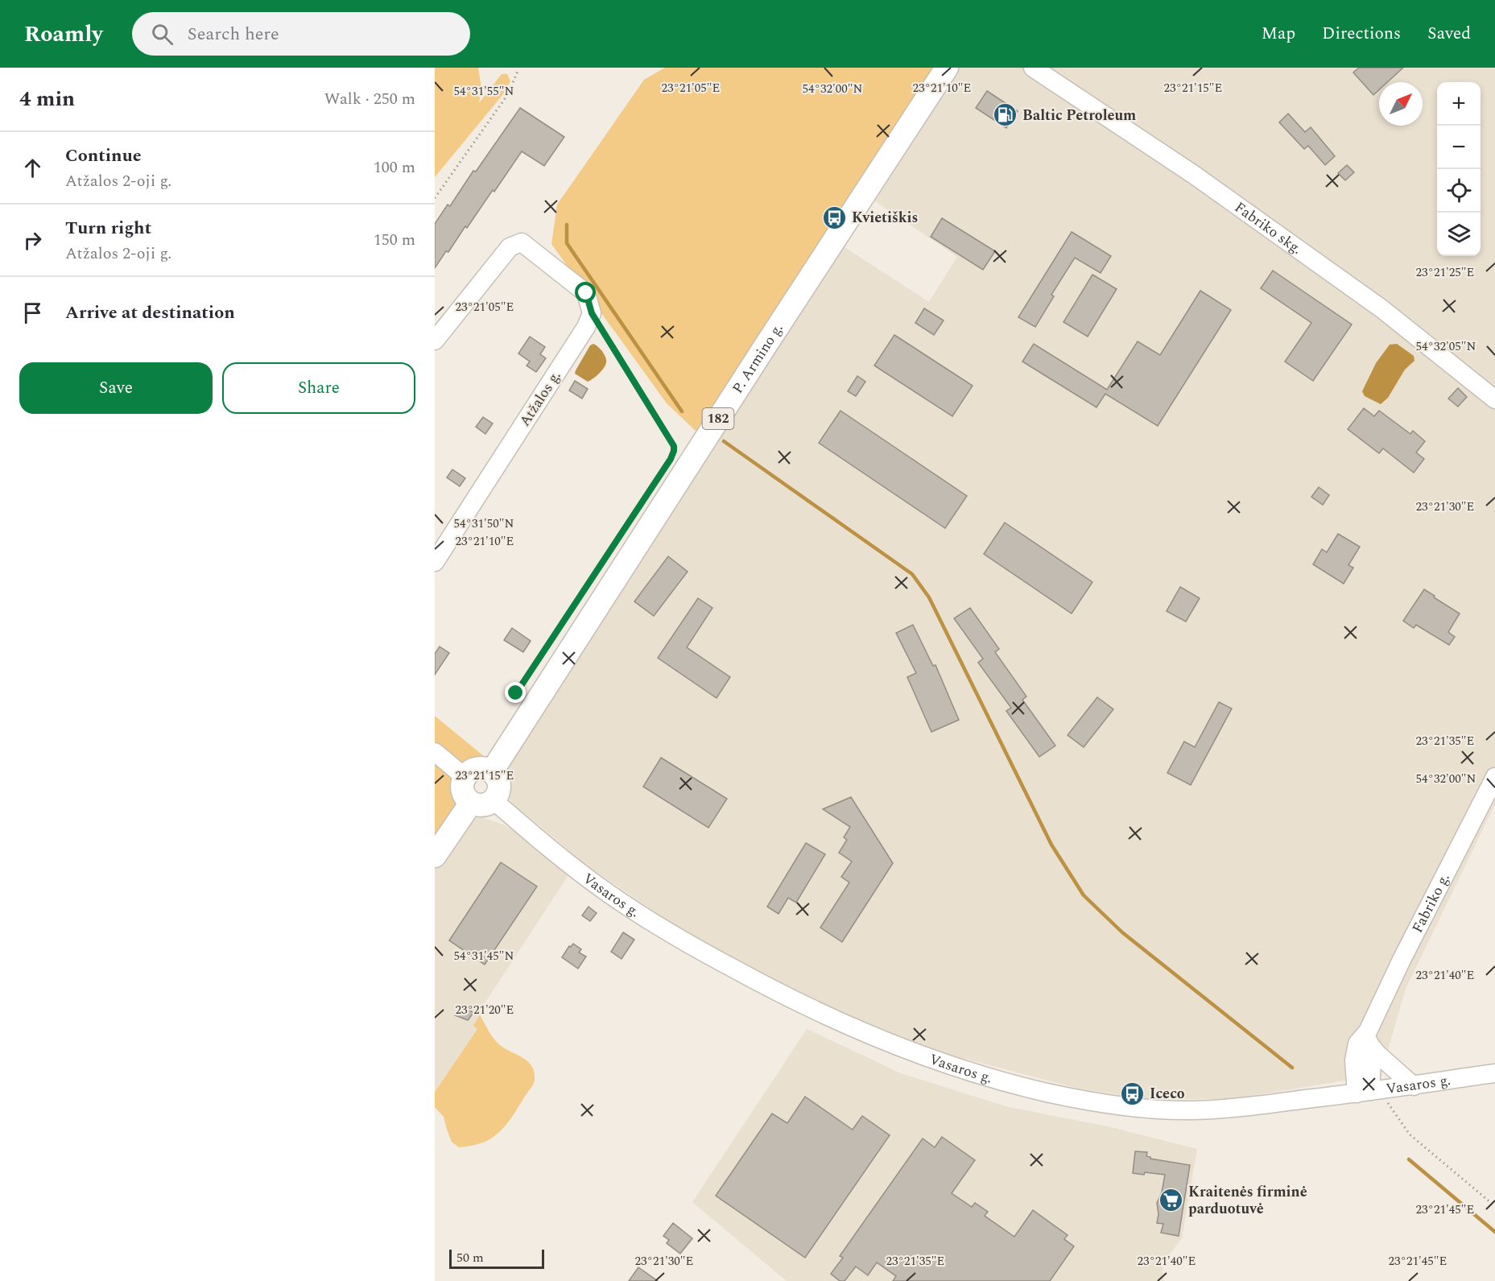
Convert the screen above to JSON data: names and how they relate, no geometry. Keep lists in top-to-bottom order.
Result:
{
  "streets": {
    "main road": ["P. Armino g.", "182"],
    "street": [
      "Fabriko skg.",
      "Atžalos g.",
      "Vasaros g.",
      "Fabriko g."
    ]
  },
  "crossings": [
    ["P. Armino g.", "Vasaros g."]
  ],
  "places": {
    "fuel station": ["Baltic Petroleum"],
    "bus stop": ["Kvietiškis", "Iceco"],
    "supermarket": ["Kraitenės firminė parduotuvė"]
  },
  "scale_bar": "50 m",
  "north": "top right",
  "page": {
    "header": "Roamly",
    "search": "Search here",
    "nav": ["Map", "Directions", "Saved"],
    "heading": ["4 min", "Walk · 250 m"],
    "map_buttons": ["+", "−"],
    "list": [
      ["Continue", "Atžalos 2-oji g.", "100 m"],
      ["Turn right", "Atžalos 2-oji g.", "150 m"],
      "Arrive at destination"
    ],
    "buttons": ["Save", "Share"],
    "scale": "50 m"
  },
  "coordinates": [
    "23°21'05\"E",
    "23°21'10\"E",
    "23°21'15\"E",
    "54°32'00\"N",
    "54°31'55\"N",
    "23°21'25\"E",
    "54°32'05\"N",
    "23°21'30\"E",
    "54°31'50\"N",
    "23°21'35\"E",
    "54°31'45\"N",
    "23°21'40\"E",
    "23°21'20\"E",
    "23°21'45\"E"
  ]
}
